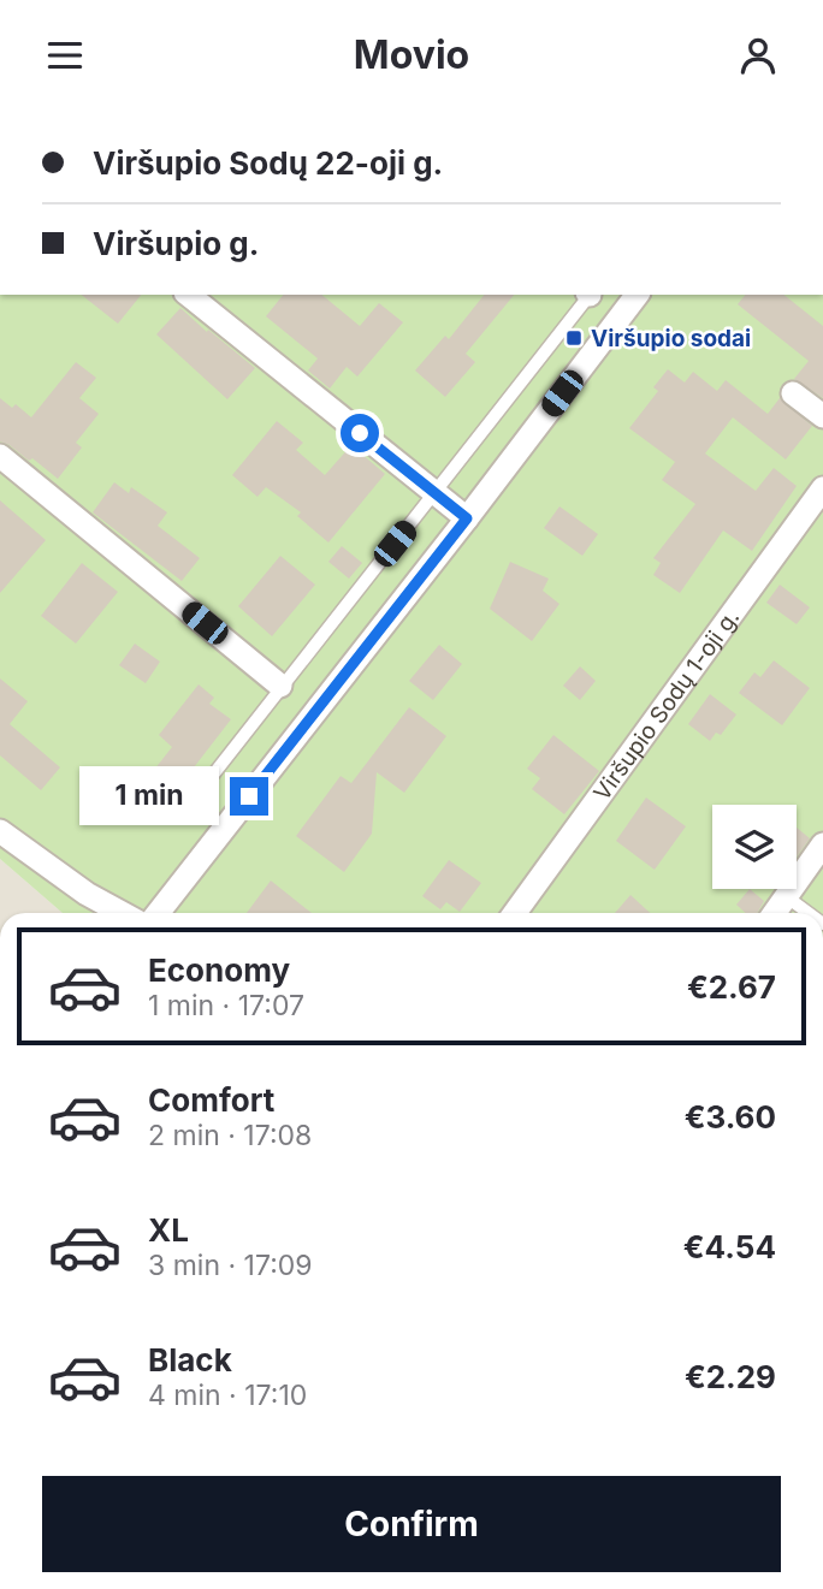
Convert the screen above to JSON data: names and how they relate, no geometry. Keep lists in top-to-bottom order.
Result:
{
  "streets": {
    "street": ["Viršupio Sodų 1-oji g."]
  },
  "places": {
    "transit": ["Viršupio sodai"]
  },
  "page": {
    "header": "Movio",
    "banner": ["Viršupio Sodų 22-oji g.", "Viršupio g."],
    "bubble": "1 min",
    "list": [
      {
        "name": "Economy",
        "note": "1 min · 17:07",
        "value": "€2.67"
      },
      {
        "name": "Comfort",
        "note": "2 min · 17:08",
        "value": "€3.60"
      },
      {
        "name": "XL",
        "note": "3 min · 17:09",
        "value": "€4.54"
      },
      {
        "name": "Black",
        "note": "4 min · 17:10",
        "value": "€2.29"
      }
    ],
    "buttons": "Confirm"
  }
}
